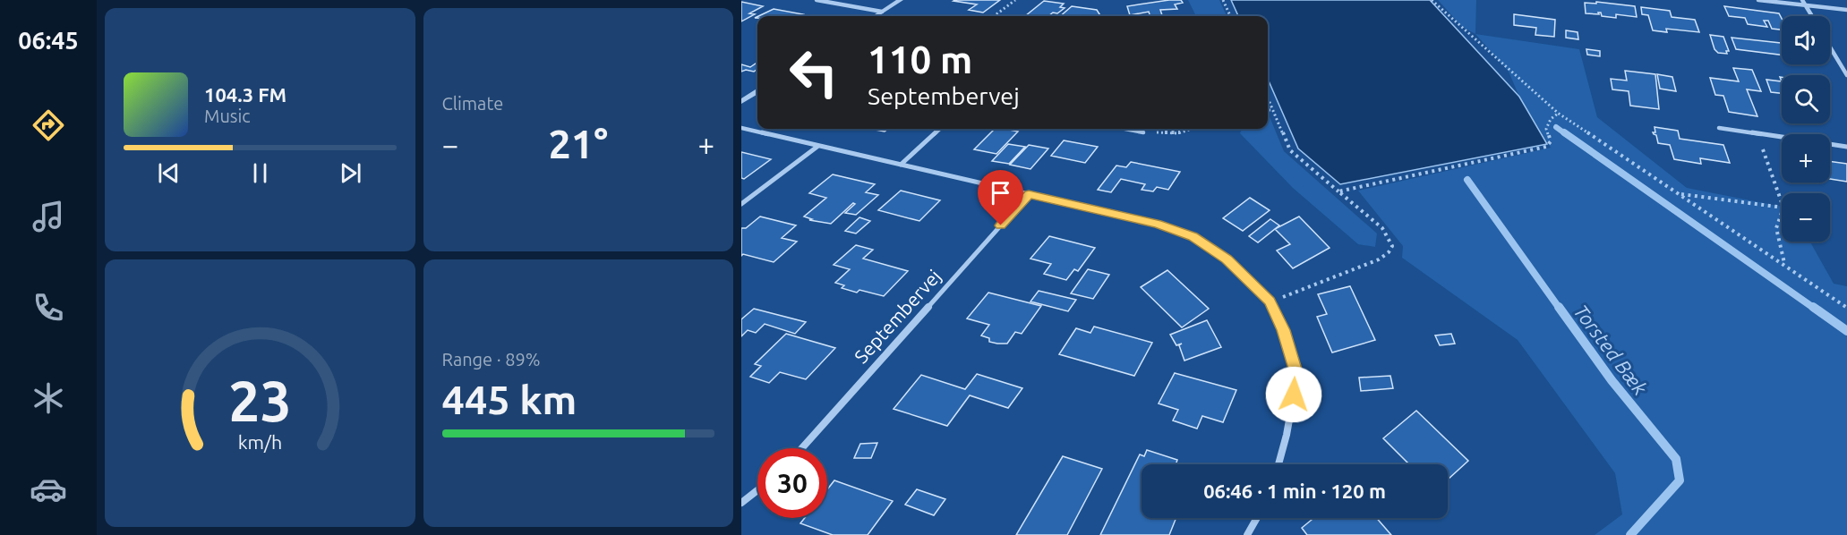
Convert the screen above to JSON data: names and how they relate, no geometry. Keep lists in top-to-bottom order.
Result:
{
  "streets": {
    "street": ["Septembervej"]
  },
  "water": ["Torsted Bæk"],
  "page": {
    "tabs": "06:45",
    "tile": [
      "Climate",
      ["Range · 89%", "445 km"]
    ],
    "map_buttons": ["+", "−"],
    "turn": ["110 m", "Septembervej"],
    "song": ["104.3 FM", "Music"],
    "heat": ["−", "21°", "+"],
    "limit": "30",
    "trip": "06:46 · 1 min · 120 m",
    "gauge": ["23", "km/h"]
  }
}
